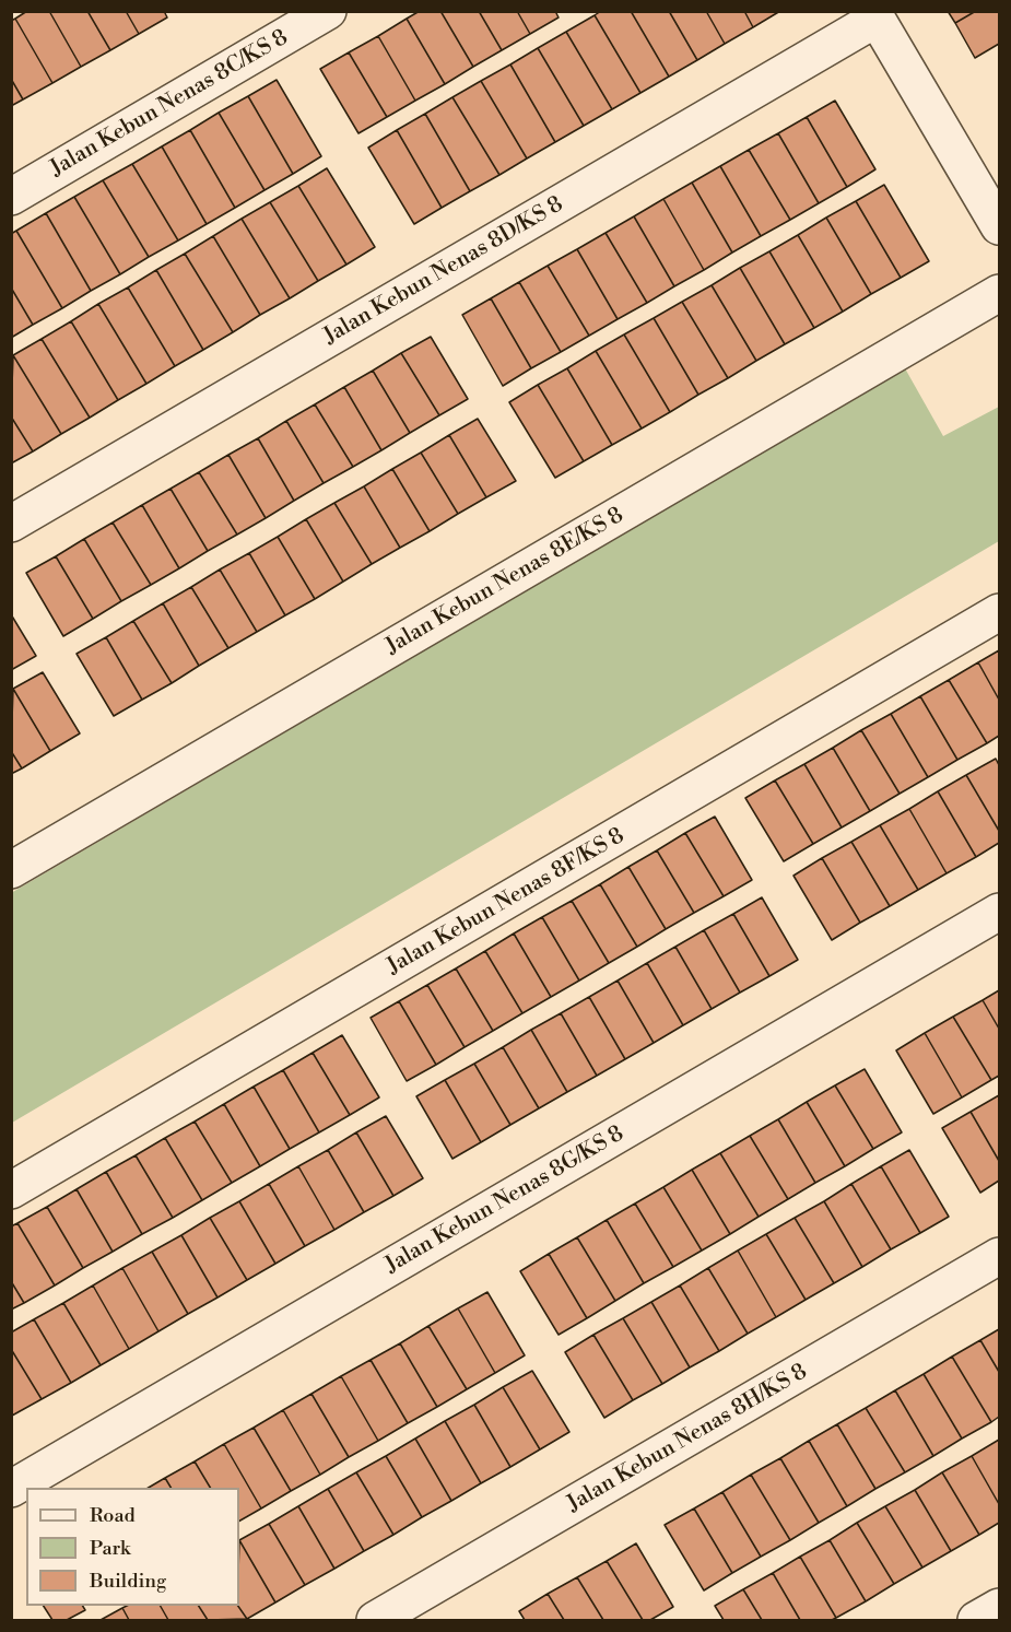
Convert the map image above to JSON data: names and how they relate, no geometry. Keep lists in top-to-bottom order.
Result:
{
  "streets": {
    "street": [
      "Jalan Kebun Nenas 8C/KS 8",
      "Jalan Kebun Nenas 8D/KS 8",
      "Jalan Kebun Nenas 8E/KS 8",
      "Jalan Kebun Nenas 8F/KS 8",
      "Jalan Kebun Nenas 8G/KS 8",
      "Jalan Kebun Nenas 8H/KS 8"
    ]
  },
  "legend": ["Road", "Park", "Building"]
}
